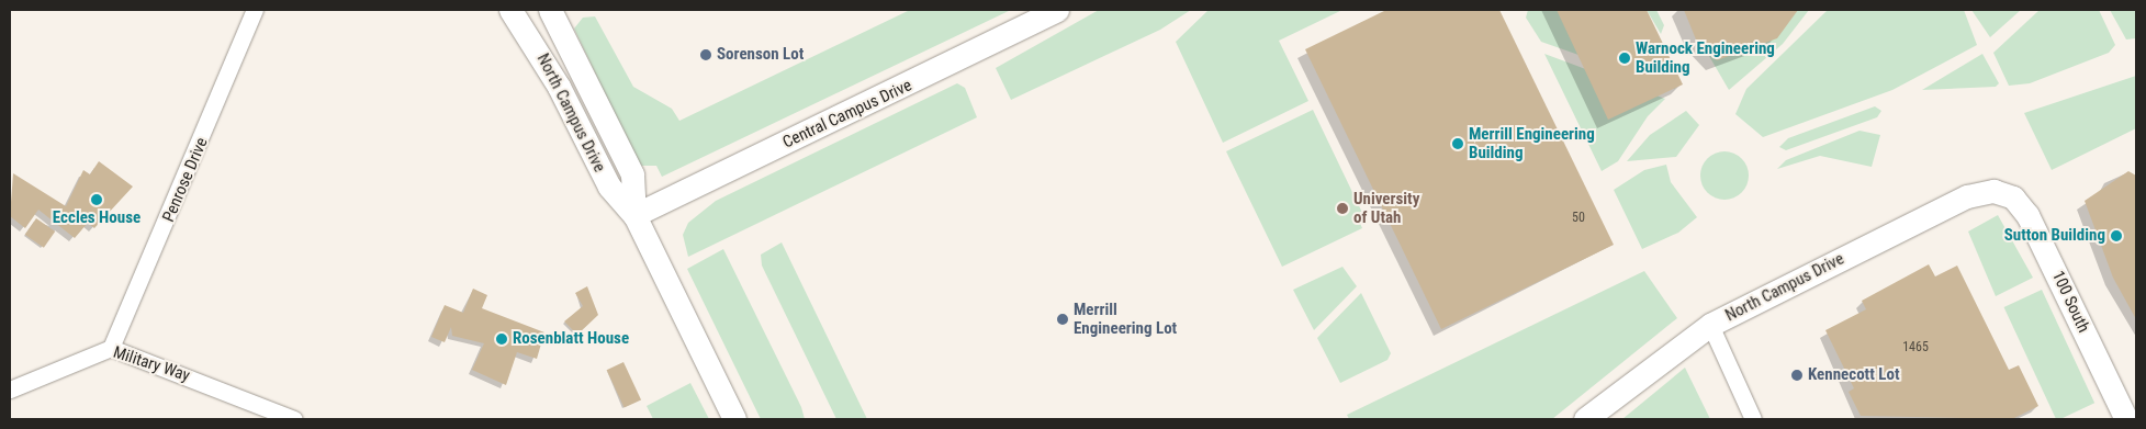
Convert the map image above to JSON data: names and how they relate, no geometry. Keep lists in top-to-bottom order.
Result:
{
  "streets": {
    "main road": ["North Campus Drive", "Central Campus Drive", "100 South"],
    "street": ["Penrose Drive", "Military Way"]
  },
  "crossings": [
    ["North Campus Drive", "Central Campus Drive"],
    ["North Campus Drive", "100 South"],
    ["Penrose Drive", "Military Way"]
  ],
  "places": [
    "Sorenson Lot",
    "Warnock Engineering Building",
    "Merrill Engineering Building",
    "Eccles House",
    "University of Utah",
    "Sutton Building",
    "Merrill Engineering Lot",
    "Rosenblatt House",
    "Kennecott Lot"
  ],
  "house_numbers": ["50", "1465"]
}
